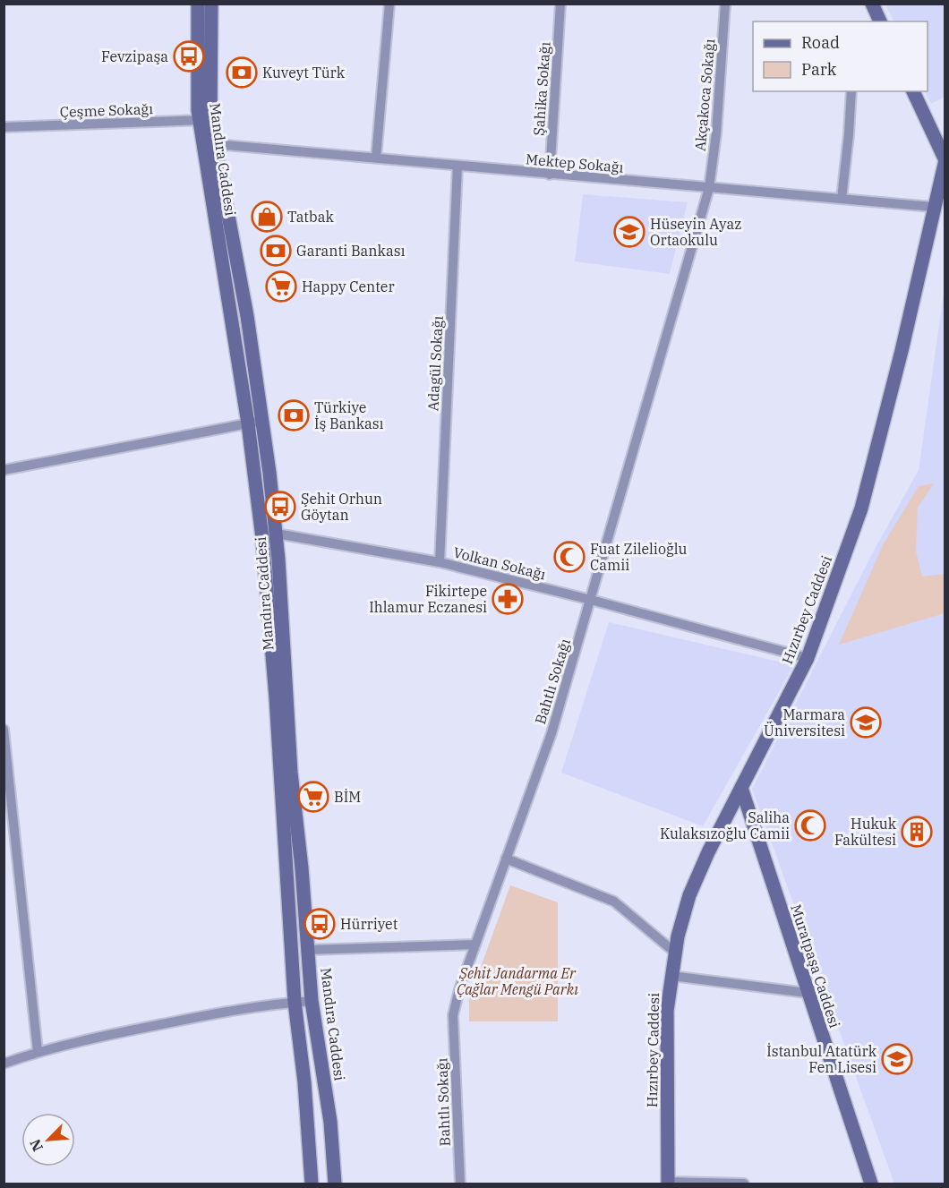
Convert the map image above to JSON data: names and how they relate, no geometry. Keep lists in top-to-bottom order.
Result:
{
  "streets": {
    "main road": ["Mandıra Caddesi", "Hızırbey Caddesi", "Muratpaşa Caddesi"],
    "street": [
      "Şahika Sokağı",
      "Akçakoca Sokağı",
      "Çeşme Sokağı",
      "Mektep Sokağı",
      "Adagül Sokağı",
      "Volkan Sokağı",
      "Bahtlı Sokağı"
    ]
  },
  "crossings": [
    ["Şahika Sokağı", "Mektep Sokağı"],
    ["Akçakoca Sokağı", "Mektep Sokağı"],
    ["Akçakoca Sokağı", "Bahtlı Sokağı"],
    ["Çeşme Sokağı", "Mandıra Caddesi"],
    ["Mandıra Caddesi", "Mektep Sokağı"],
    ["Mandıra Caddesi", "Volkan Sokağı"],
    ["Mektep Sokağı", "Adagül Sokağı"],
    ["Mektep Sokağı", "Hızırbey Caddesi"],
    ["Mektep Sokağı", "Bahtlı Sokağı"],
    ["Adagül Sokağı", "Volkan Sokağı"],
    ["Volkan Sokağı", "Hızırbey Caddesi"],
    ["Volkan Sokağı", "Bahtlı Sokağı"],
    ["Hızırbey Caddesi", "Muratpaşa Caddesi"]
  ],
  "parks": ["Şehit Jandarma Er Çağlar Mengü Parkı"],
  "places": {
    "bus stop": ["Fevzipaşa", "Şehit Orhun Göytan", "Hürriyet"],
    "bank": ["Kuveyt Türk", "Garanti Bankası", "Türkiye İş Bankası"],
    "shop": ["Tatbak"],
    "school or university": ["Hüseyin Ayaz Ortaokulu", "Marmara Üniversitesi", "İstanbul Atatürk Fen Lisesi"],
    "supermarket": ["Happy Center", "BİM"],
    "mosque": ["Fuat Zilelioğlu Camii", "Saliha Kulaksızoğlu Camii"],
    "pharmacy": ["Fikirtepe Ihlamur Eczanesi"],
    "building": ["Hukuk Fakültesi"]
  },
  "legend": ["Road", "Park"],
  "north": "bottom left"
}
